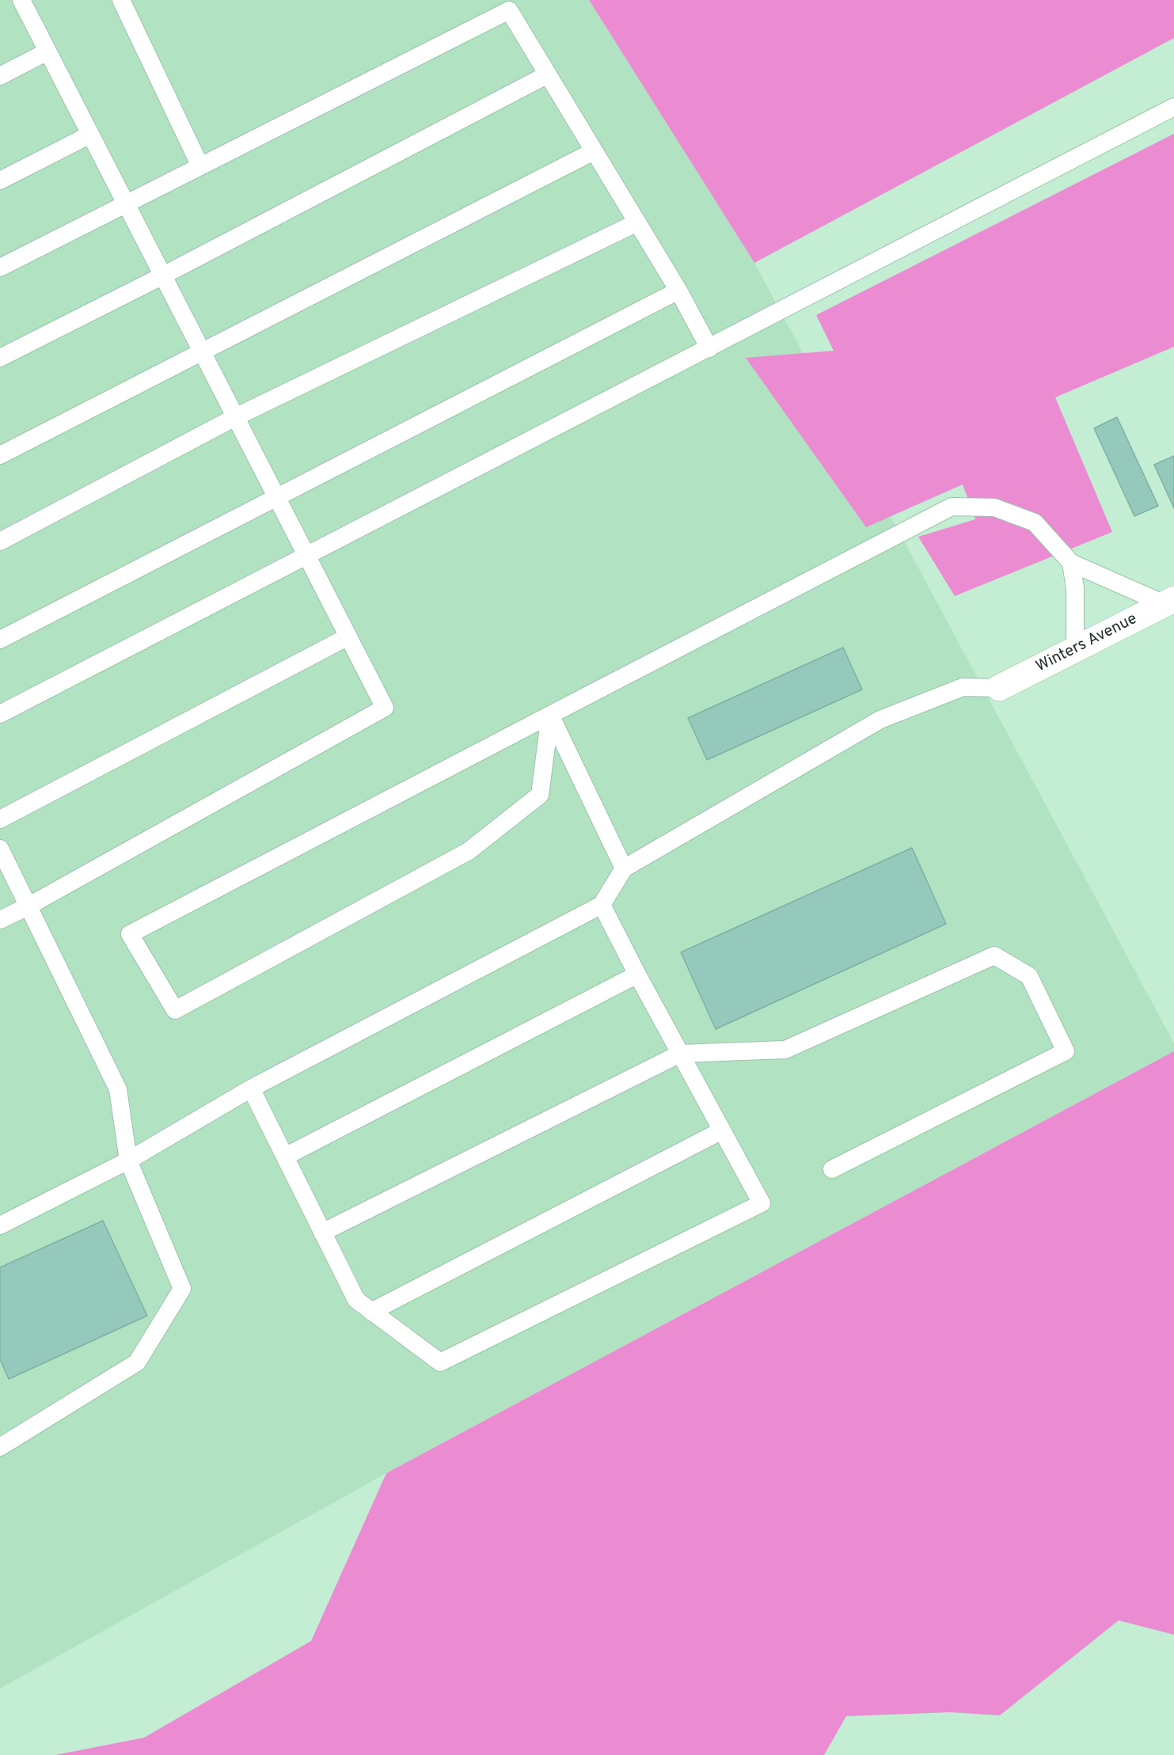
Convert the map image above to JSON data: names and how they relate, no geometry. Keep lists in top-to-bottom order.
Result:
{
  "streets": {
    "street": ["Winters Avenue"]
  }
}
